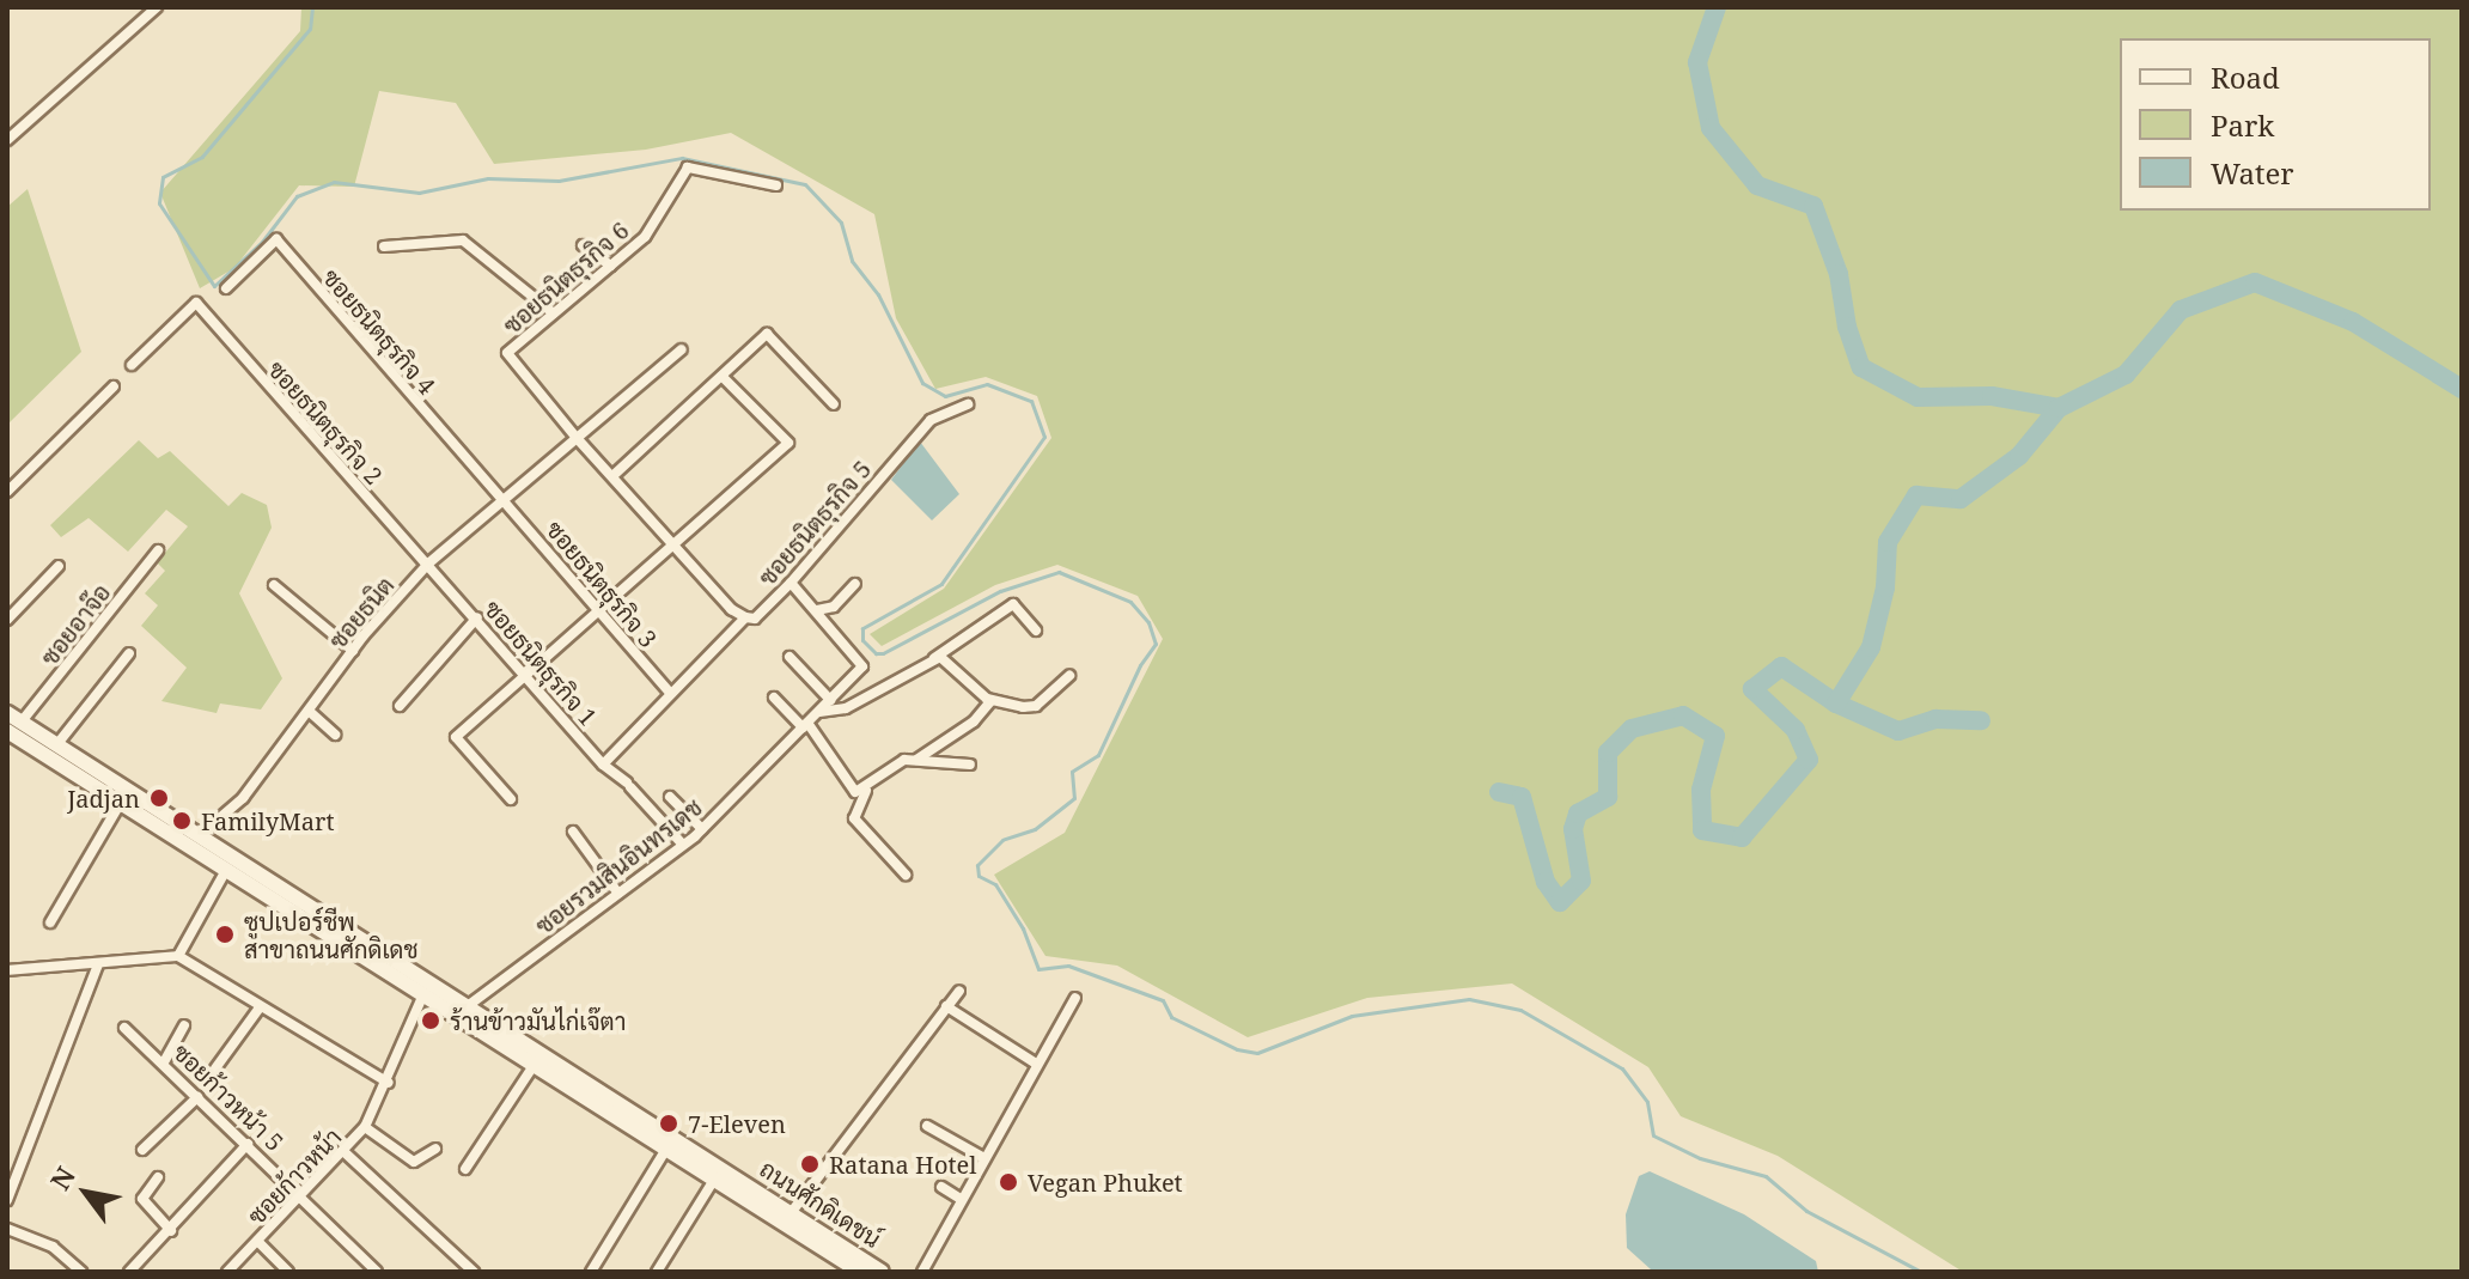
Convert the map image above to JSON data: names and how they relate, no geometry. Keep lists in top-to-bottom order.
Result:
{
  "streets": {
    "main road": ["ถนนศักดิเดชน์"],
    "street": [
      "ซอยธนิตธุรกิจ 6",
      "ซอยธนิตธุรกิจ 4",
      "ซอยธนิตธุรกิจ 2",
      "ซอยธนิตธุรกิจ 5",
      "ซอยธนิตธุรกิจ 3",
      "ซอยธนิต",
      "ซอยอาจ๊อ",
      "ซอยธนิตธุรกิจ 1",
      "ซอยรวมสินอินทรเดช",
      "ซอยก้าวหน้า 5",
      "ซอยก้าวหน้า"
    ]
  },
  "crossings": [
    ["ซอยธนิตธุรกิจ 6", "ซอยธนิต"],
    ["ซอยธนิตธุรกิจ 4", "ซอยธนิตธุรกิจ 3"],
    ["ซอยธนิตธุรกิจ 4", "ซอยธนิต"],
    ["ซอยธนิตธุรกิจ 2", "ซอยธนิต"],
    ["ซอยธนิตธุรกิจ 2", "ซอยธนิตธุรกิจ 1"],
    ["ซอยธนิตธุรกิจ 5", "ซอยธนิตธุรกิจ 3"],
    ["ซอยธนิตธุรกิจ 5", "ซอยธนิตธุรกิจ 1"],
    ["ซอยธนิตธุรกิจ 3", "ซอยธนิต"],
    ["ซอยธนิต", "ซอยธนิตธุรกิจ 1"],
    ["ซอยธนิต", "ถนนศักดิเดชน์"],
    ["ซอยอาจ๊อ", "ถนนศักดิเดชน์"],
    ["ซอยธนิตธุรกิจ 1", "ซอยรวมสินอินทรเดช"],
    ["ซอยรวมสินอินทรเดช", "ถนนศักดิเดชน์"],
    ["ซอยก้าวหน้า 5", "ซอยก้าวหน้า"],
    ["ซอยก้าวหน้า", "ถนนศักดิเดชน์"]
  ],
  "places": [
    "Jadjan",
    "FamilyMart",
    "ซูปเปอร์ชีพ สาขาถนนศักดิเดช",
    "ร้านข้าวมันไก่เจ๊ตา",
    "7-Eleven",
    "Ratana Hotel",
    "Vegan Phuket"
  ],
  "legend": ["Road", "Park", "Water"],
  "north": "top left"
}
